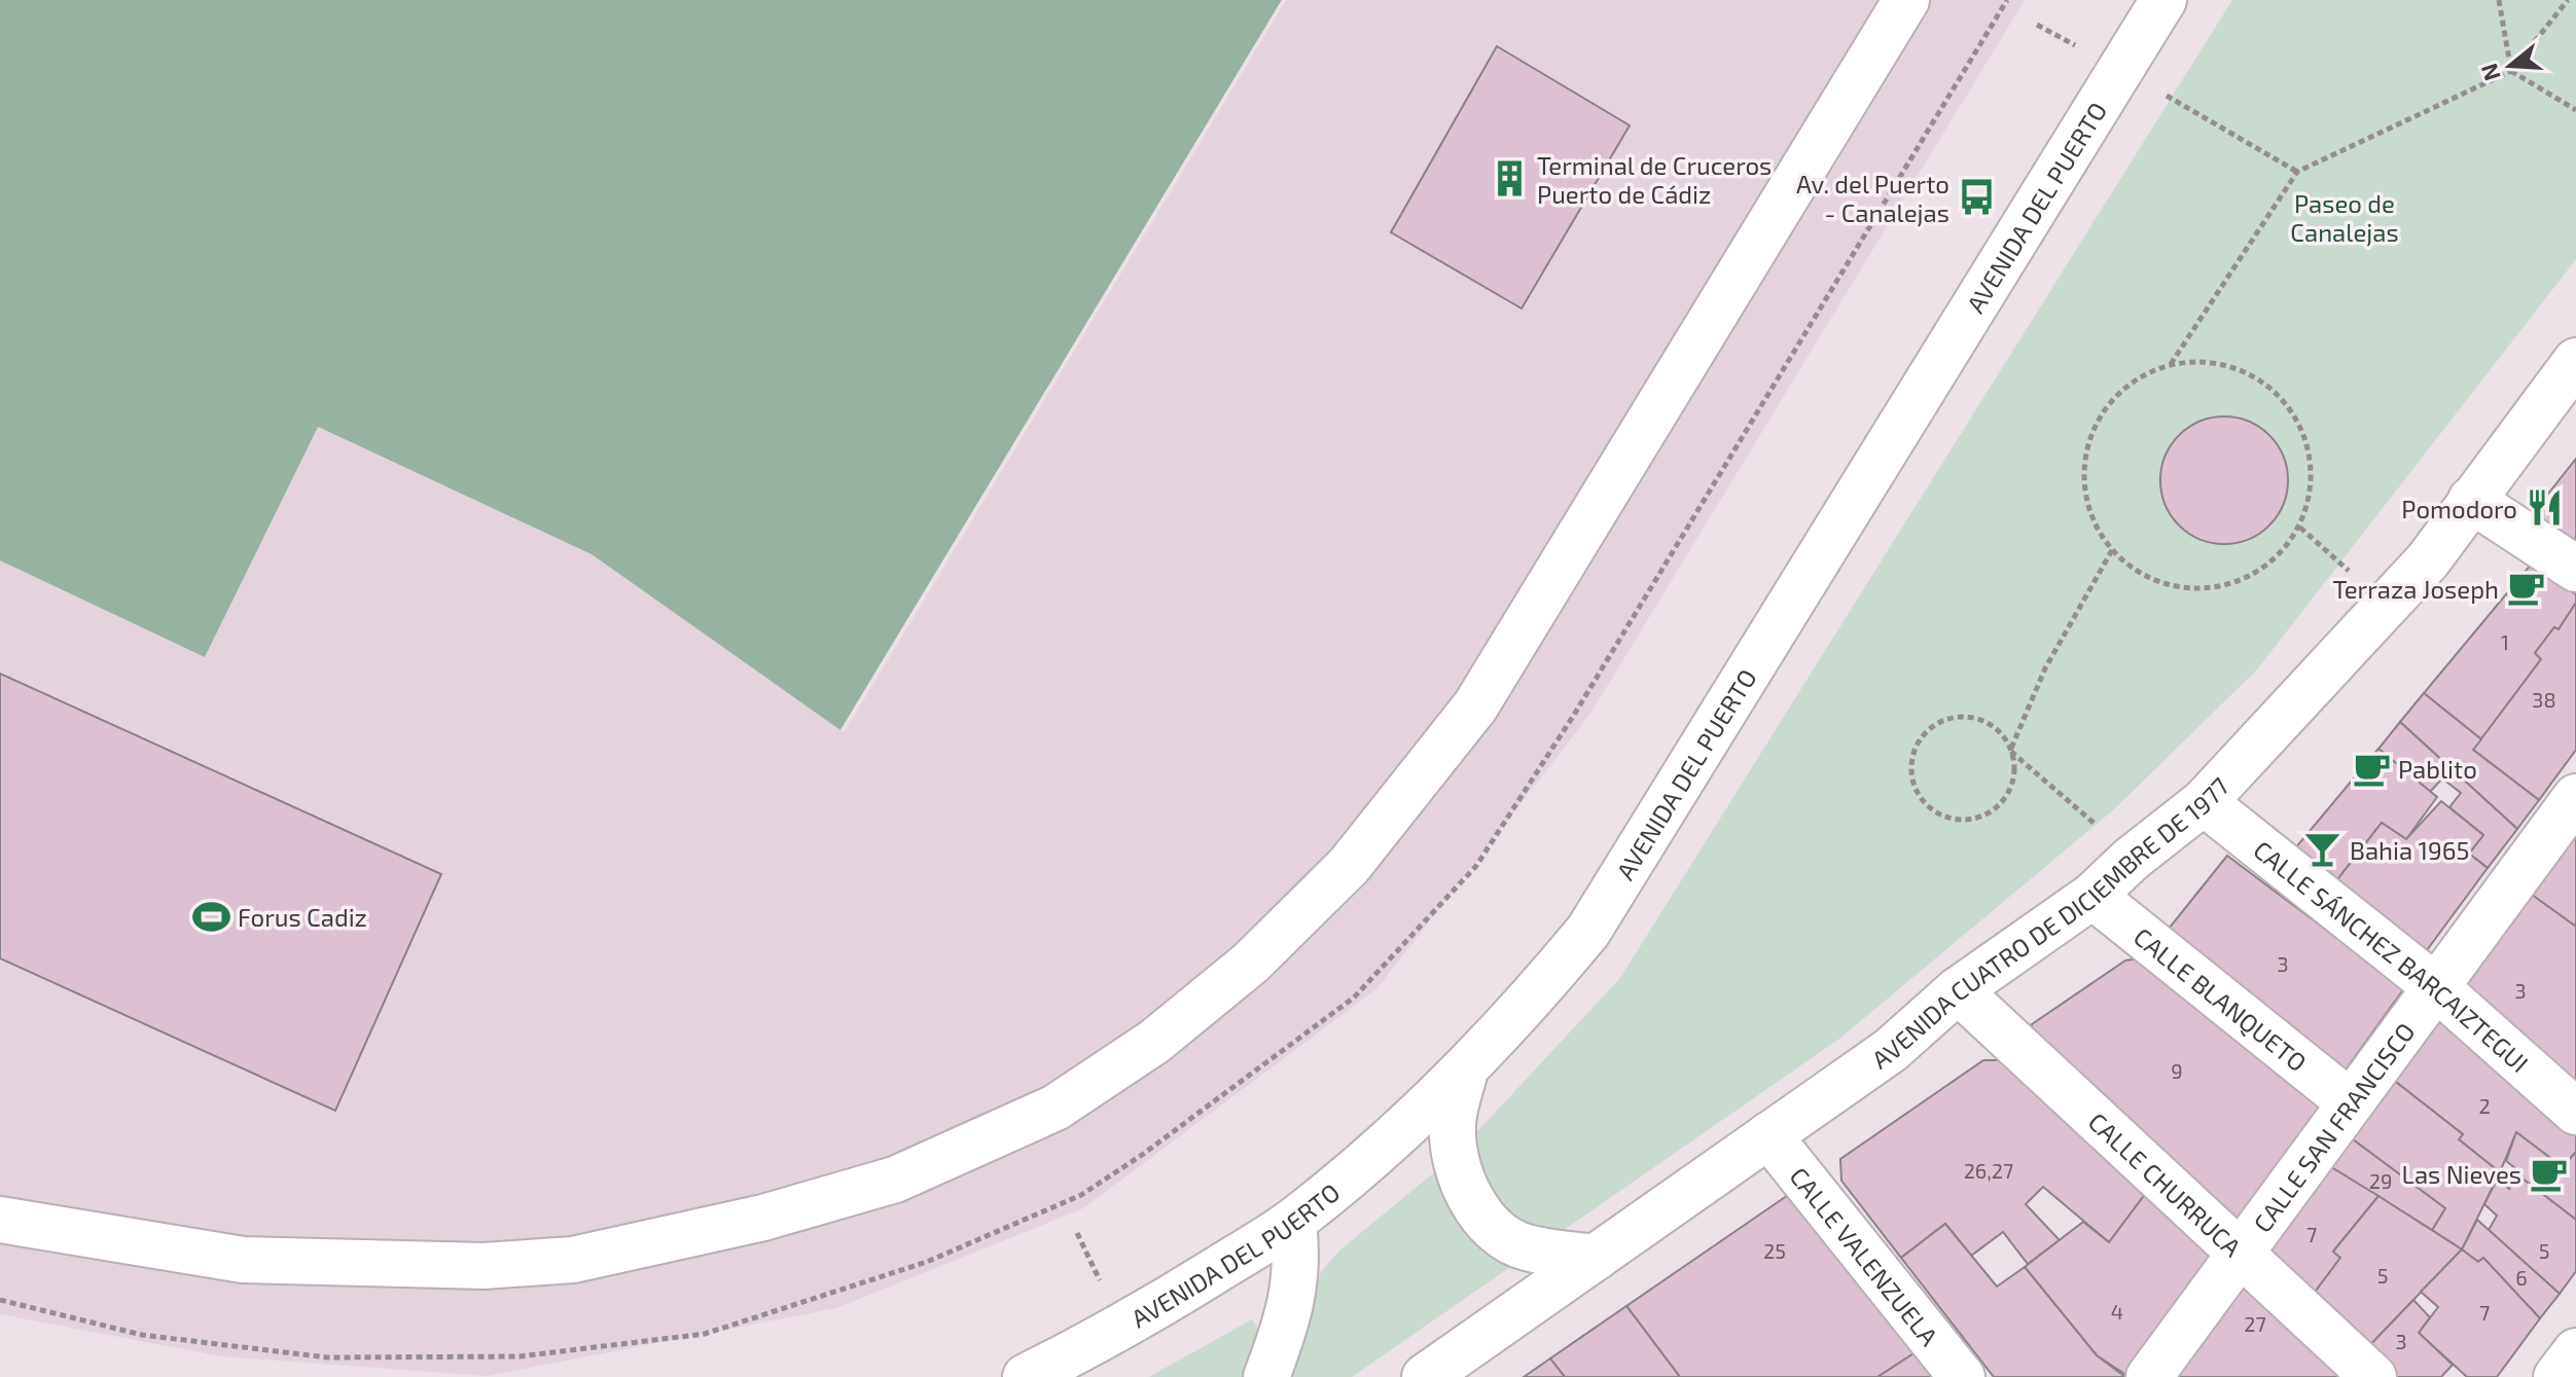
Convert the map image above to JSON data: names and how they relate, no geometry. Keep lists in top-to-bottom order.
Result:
{
  "streets": {
    "street": [
      "AVENIDA DEL PUERTO",
      "AVENIDA CUATRO DE DICIEMBRE DE 1977",
      "CALLE SÁNCHEZ BARCAIZTEGUI",
      "CALLE BLANQUETO",
      "CALLE SAN FRANCISCO",
      "CALLE CHURRUCA",
      "CALLE VALENZUELA"
    ]
  },
  "crossings": [
    ["AVENIDA CUATRO DE DICIEMBRE DE 1977", "CALLE SÁNCHEZ BARCAIZTEGUI"],
    ["AVENIDA CUATRO DE DICIEMBRE DE 1977", "CALLE BLANQUETO"],
    ["AVENIDA CUATRO DE DICIEMBRE DE 1977", "CALLE CHURRUCA"],
    ["AVENIDA CUATRO DE DICIEMBRE DE 1977", "CALLE VALENZUELA"],
    ["CALLE SÁNCHEZ BARCAIZTEGUI", "CALLE SAN FRANCISCO"],
    ["CALLE BLANQUETO", "CALLE SAN FRANCISCO"],
    ["CALLE SAN FRANCISCO", "CALLE CHURRUCA"]
  ],
  "parks": ["Paseo de Canalejas"],
  "places": {
    "building": ["Terminal de Cruceros Puerto de Cádiz"],
    "bus stop": ["Av. del Puerto - Canalejas"],
    "restaurant": ["Pomodoro"],
    "cafe": ["Terraza Joseph", "Pablito", "Las Nieves"],
    "bar": ["Bahia 1965"],
    "sports": ["Forus Cadiz"]
  },
  "house_numbers": [
    "1",
    "38",
    "3",
    "3",
    "9",
    "2",
    "26,27",
    "29",
    "7",
    "25",
    "5",
    "5",
    "6",
    "4",
    "7",
    "27",
    "3"
  ],
  "north": "left"
}
